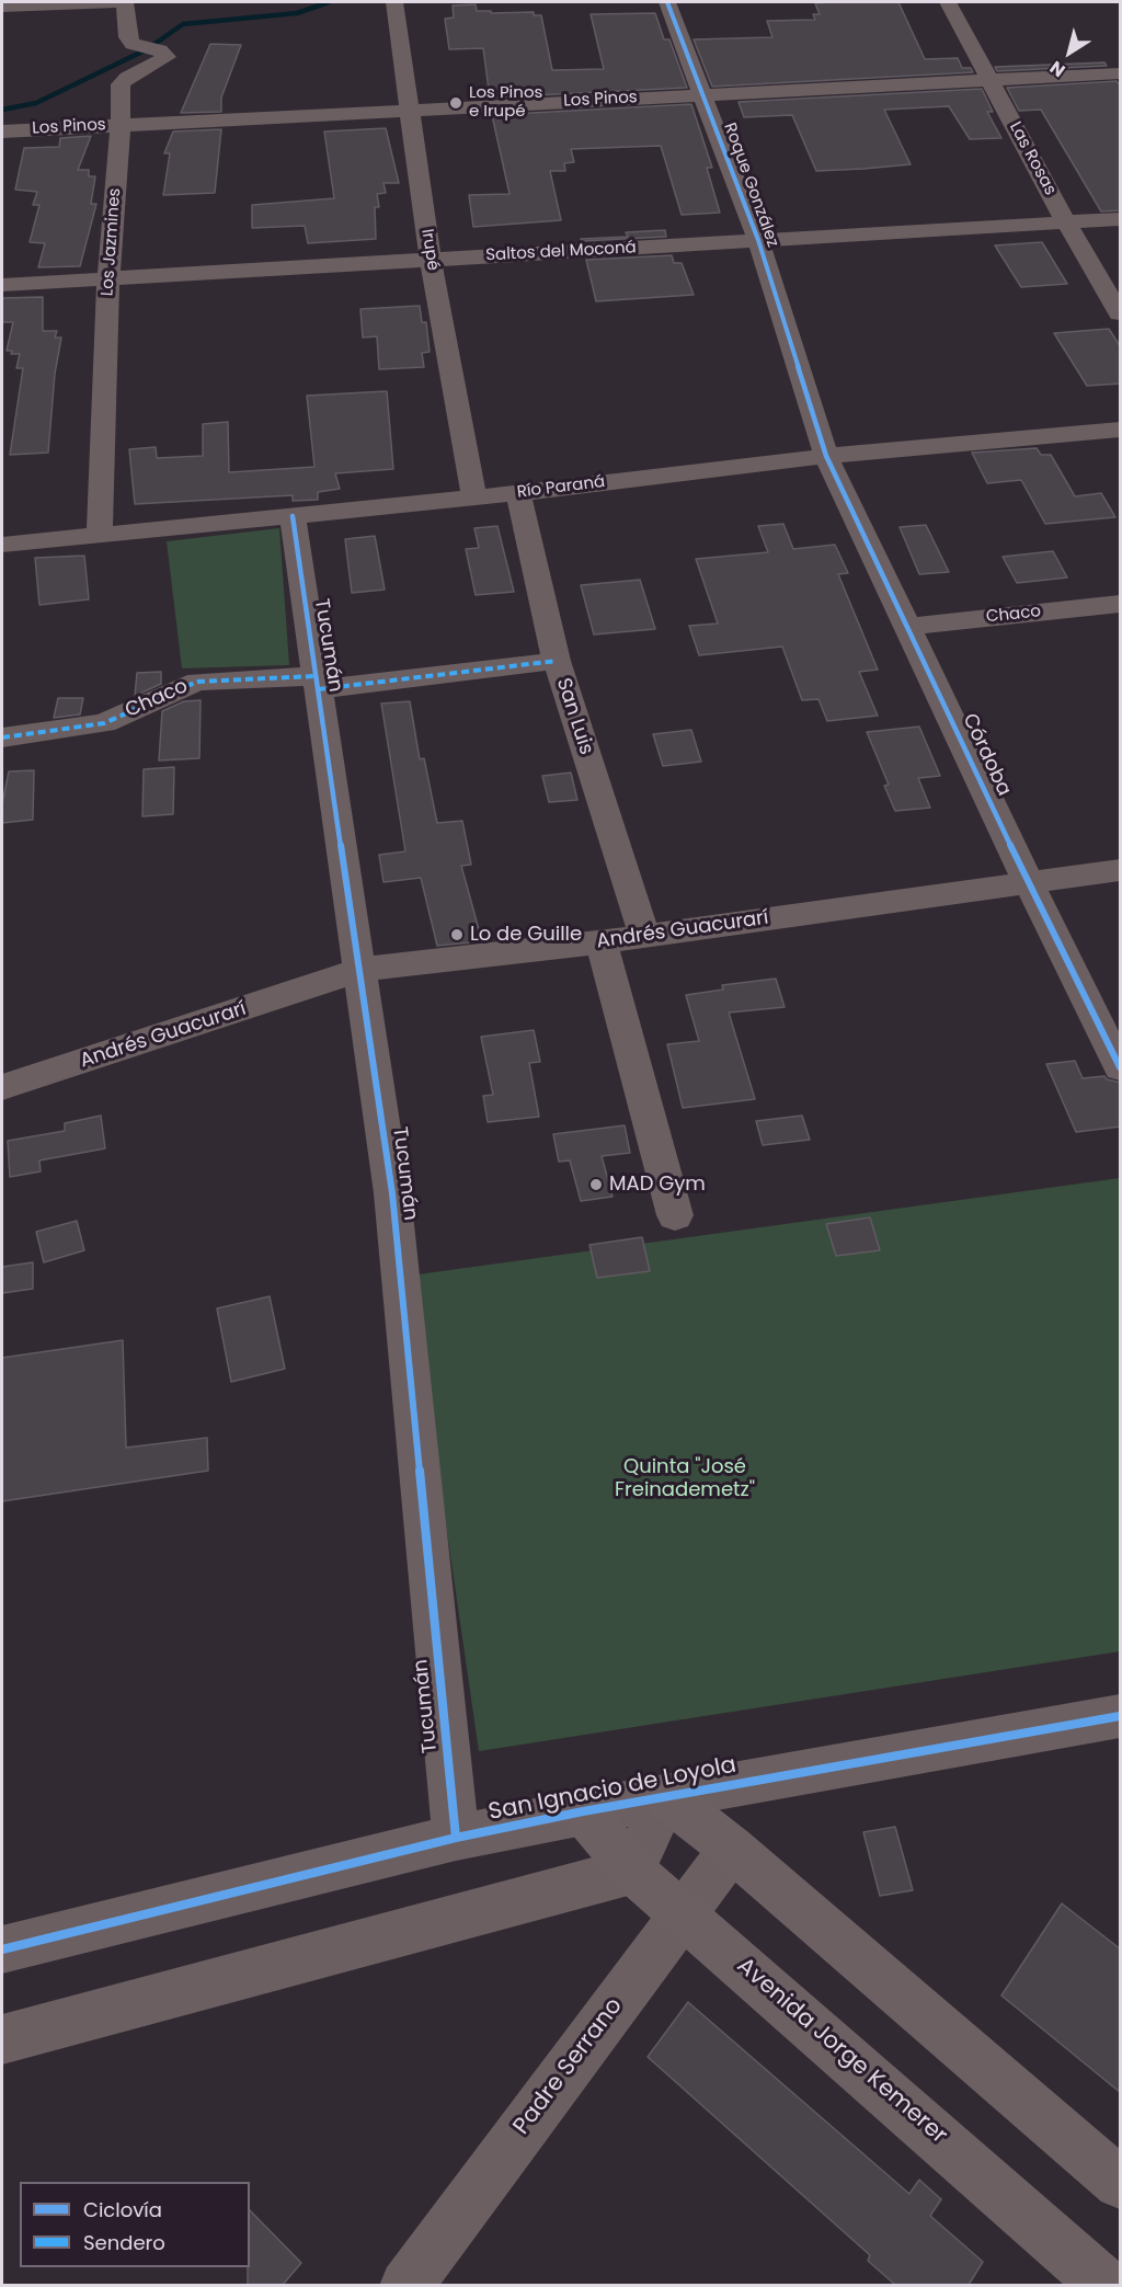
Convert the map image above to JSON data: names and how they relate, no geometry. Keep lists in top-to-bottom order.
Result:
{
  "streets": {
    "main road": ["Avenida Jorge Kemerer"],
    "street": [
      "Los Pinos",
      "Las Rosas",
      "Roque González",
      "Los Jazmines",
      "Irupé",
      "Saltos del Moconá",
      "Río Paraná",
      "Chaco",
      "Tucumán",
      "San Luis",
      "Córdoba",
      "Andrés Guacurarí",
      "San Ignacio de Loyola",
      "Padre Serrano"
    ]
  },
  "crossings": [
    ["Los Pinos", "Las Rosas"],
    ["Los Pinos", "Roque González"],
    ["Los Pinos", "Los Jazmines"],
    ["Los Pinos", "Irupé"],
    ["Las Rosas", "Saltos del Moconá"],
    ["Roque González", "Saltos del Moconá"],
    ["Roque González", "Río Paraná"],
    ["Roque González", "Córdoba"],
    ["Los Jazmines", "Saltos del Moconá"],
    ["Los Jazmines", "Río Paraná"],
    ["Irupé", "Saltos del Moconá"],
    ["Irupé", "Río Paraná"],
    ["Río Paraná", "Tucumán"],
    ["Río Paraná", "San Luis"],
    ["Río Paraná", "Córdoba"],
    ["Chaco", "Tucumán"],
    ["Chaco", "San Luis"],
    ["Chaco", "Córdoba"],
    ["Tucumán", "Andrés Guacurarí"],
    ["Tucumán", "San Ignacio de Loyola"],
    ["San Luis", "Andrés Guacurarí"],
    ["Córdoba", "Andrés Guacurarí"],
    ["San Ignacio de Loyola", "Avenida Jorge Kemerer"],
    ["Avenida Jorge Kemerer", "Padre Serrano"]
  ],
  "parks": ["Quinta \"José Freinademetz\""],
  "places": ["Los Pinos e Irupé", "Lo de Guille", "MAD Gym"],
  "legend": ["Ciclovía", "Sendero"],
  "north": "bottom left"
}
